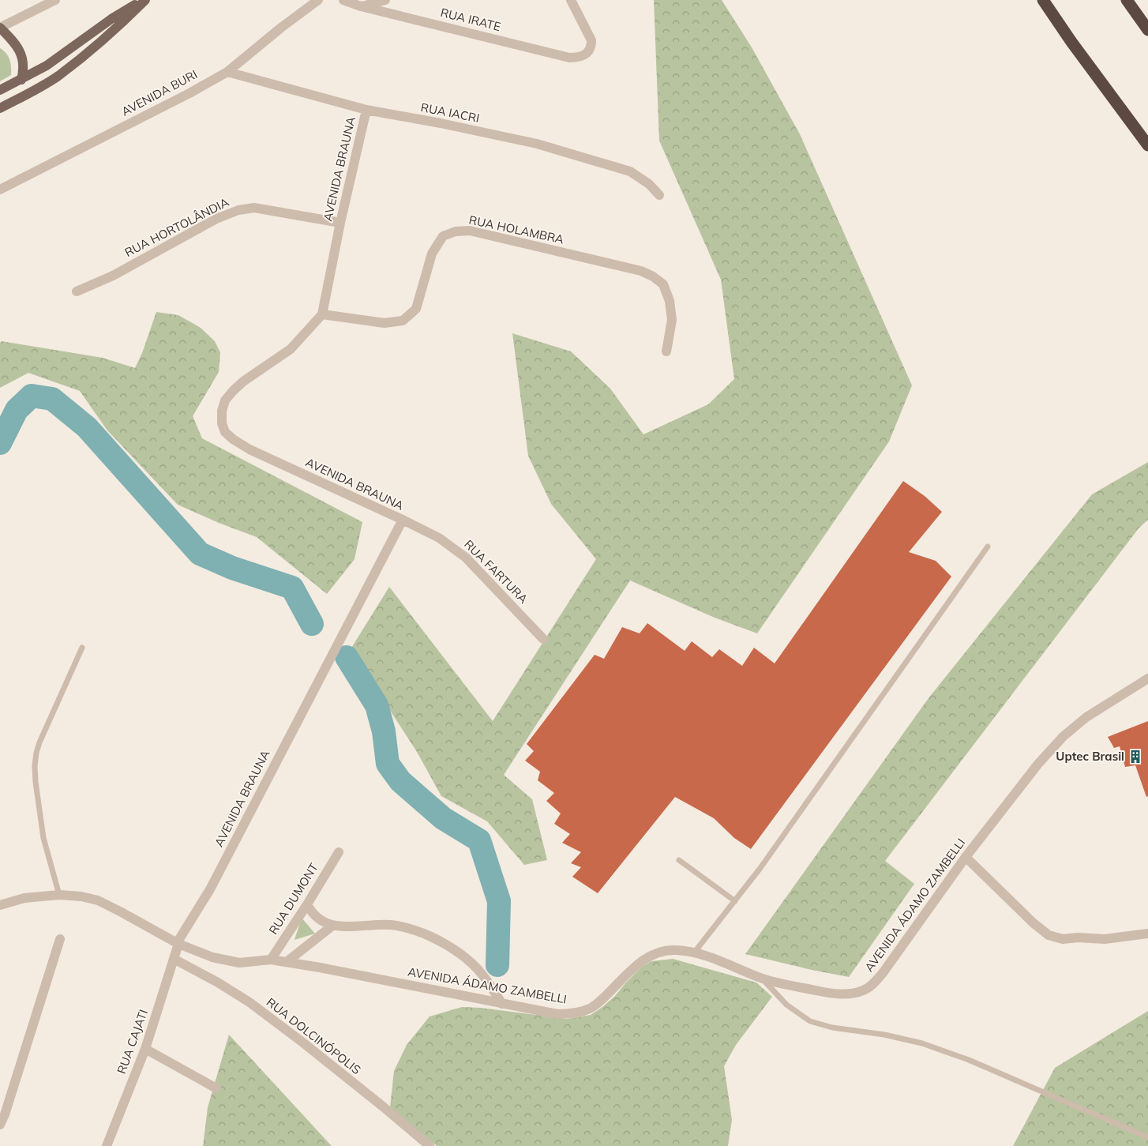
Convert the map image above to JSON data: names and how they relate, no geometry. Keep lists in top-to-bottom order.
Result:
{
  "streets": {
    "street": [
      "RUA IRATE",
      "AVENIDA BURI",
      "RUA IACRI",
      "AVENIDA BRAUNA",
      "RUA HORTOLÂNDIA",
      "RUA HOLAMBRA",
      "RUA FARTURA",
      "RUA DUMONT",
      "AVENIDA ÁDAMO ZAMBELLI",
      "RUA DOLCINÓPOLIS",
      "RUA CAJATI"
    ]
  },
  "crossings": [
    ["AVENIDA BURI", "RUA IACRI"],
    ["RUA IACRI", "AVENIDA BRAUNA"],
    ["AVENIDA BRAUNA", "RUA HORTOLÂNDIA"],
    ["AVENIDA BRAUNA", "RUA HOLAMBRA"],
    ["AVENIDA BRAUNA", "RUA FARTURA"],
    ["AVENIDA BRAUNA", "AVENIDA ÁDAMO ZAMBELLI"],
    ["AVENIDA BRAUNA", "RUA CAJATI"],
    ["RUA DUMONT", "AVENIDA ÁDAMO ZAMBELLI"],
    ["AVENIDA ÁDAMO ZAMBELLI", "RUA CAJATI"],
    ["RUA DOLCINÓPOLIS", "RUA CAJATI"]
  ],
  "places": {
    "building": ["Uptec Brasil"]
  }
}
